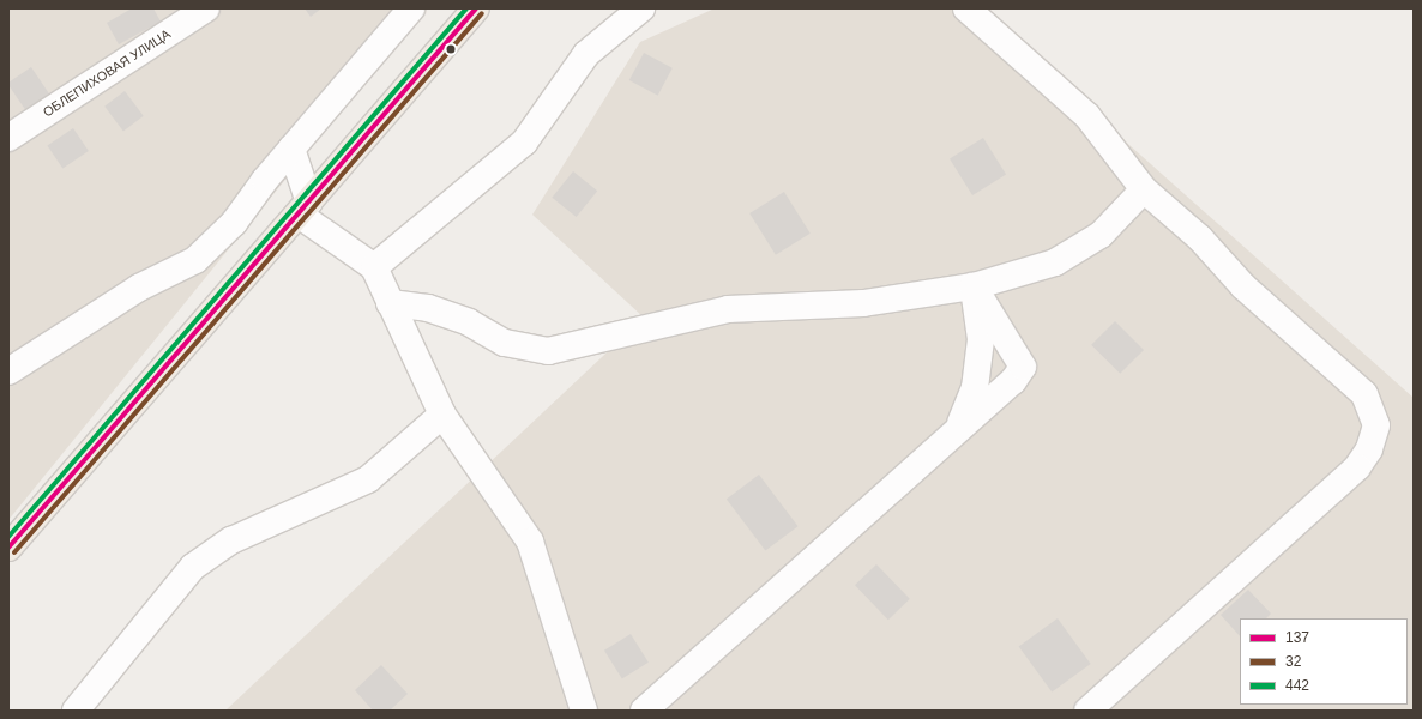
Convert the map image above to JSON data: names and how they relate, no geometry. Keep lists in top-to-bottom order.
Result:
{
  "streets": {
    "street": ["ОБЛЕПИХОВАЯ УЛИЦА"]
  },
  "lines": ["transit line 137", "transit line 442", "transit line 32"],
  "legend": ["137", "32", "442"]
}
